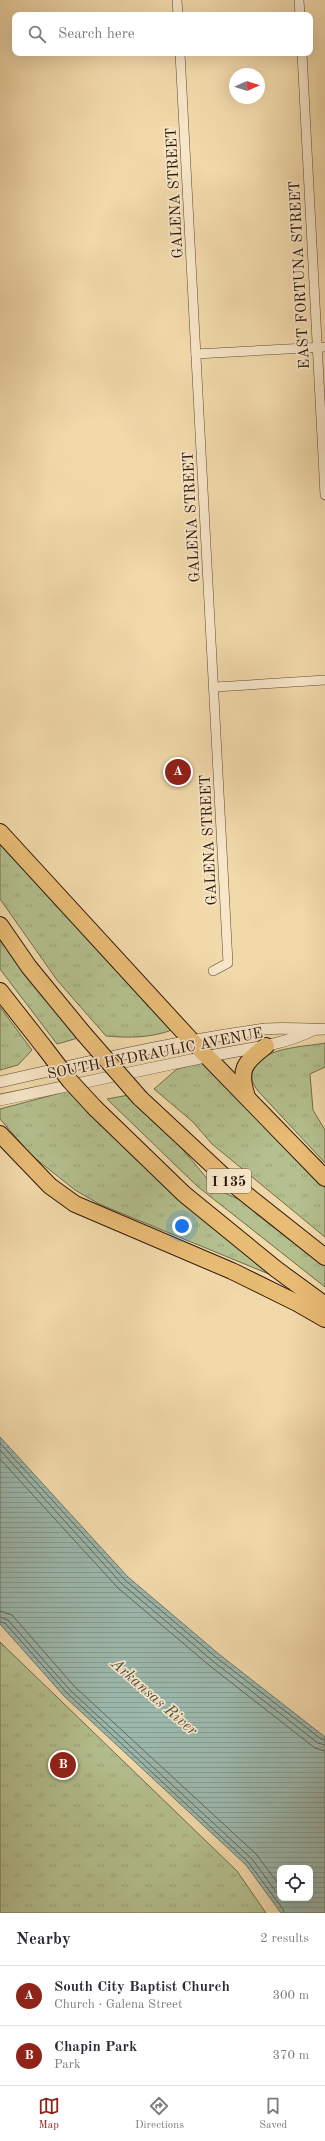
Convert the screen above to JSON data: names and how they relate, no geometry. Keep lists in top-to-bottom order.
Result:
{
  "streets": {
    "highway": ["I 135"],
    "street": ["GALENA STREET", "EAST FORTUNA STREET", "SOUTH HYDRAULIC AVENUE"]
  },
  "water": ["Arkansas River"],
  "north": "right",
  "page": {
    "search": "Search here",
    "pins": ["A", "B"],
    "heading": ["Nearby", "2 results"],
    "list": [
      {
        "mark": "A",
        "name": "South City Baptist Church",
        "note": "Church · Galena Street",
        "value": "300 m"
      },
      {
        "mark": "B",
        "name": "Chapin Park",
        "note": "Park",
        "value": "370 m"
      }
    ],
    "nav": ["Map", "Directions", "Saved"]
  }
}
